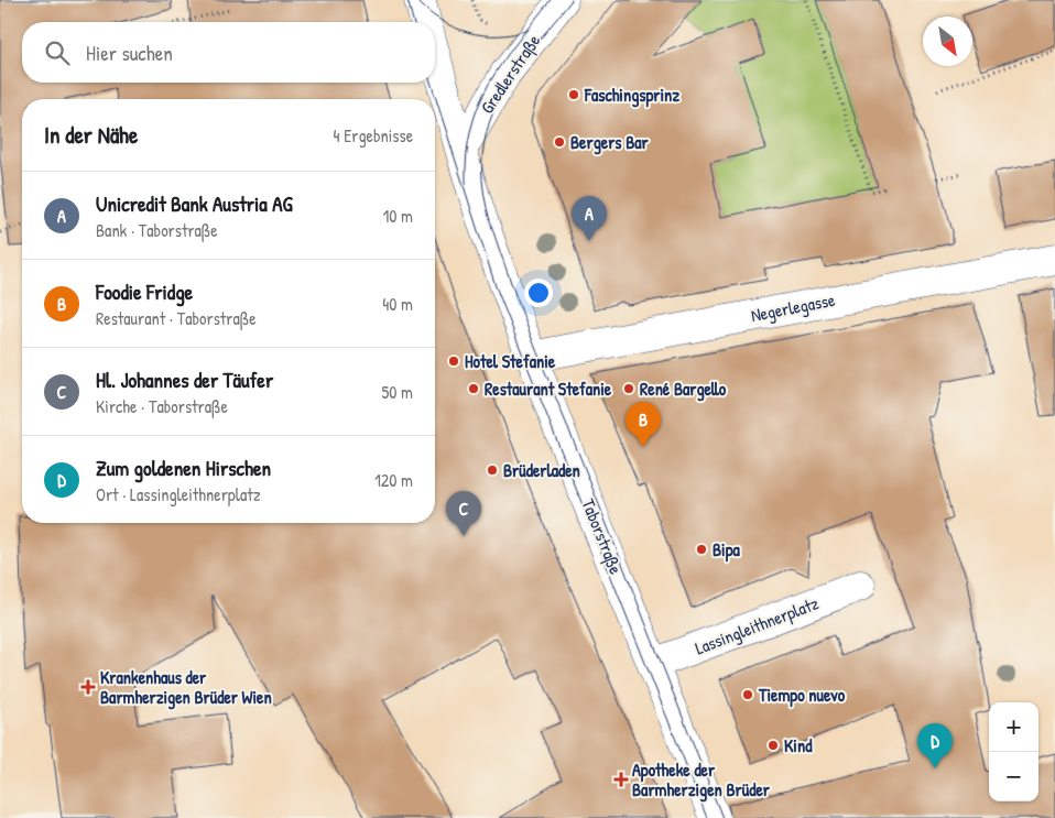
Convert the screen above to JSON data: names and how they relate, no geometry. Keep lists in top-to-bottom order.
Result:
{
  "streets": {
    "street": [
      "Gredlerstraße",
      "Negerlegasse",
      "Taborstraße",
      "Lassingleithnerplatz"
    ]
  },
  "crossings": [
    ["Gredlerstraße", "Taborstraße"],
    ["Negerlegasse", "Taborstraße"],
    ["Taborstraße", "Lassingleithnerplatz"]
  ],
  "places": {
    "other": [
      "Faschingsprinz",
      "Bergers Bar",
      "Hotel Stefanie",
      "Restaurant Stefanie",
      "René Bargello",
      "Brüderladen",
      "Bipa",
      "Tiempo nuevo",
      "Kind"
    ],
    "health": ["Krankenhaus der Barmherzigen Brüder Wien", "Apotheke der Barmherzigen Brüder"]
  },
  "north": "bottom right",
  "page": {
    "search": "Hier suchen",
    "heading": ["In der Nähe", "4 Ergebnisse"],
    "list": [
      {
        "mark": "A",
        "name": "Unicredit Bank Austria AG",
        "note": "Bank · Taborstraße",
        "value": "10 m"
      },
      {
        "mark": "B",
        "name": "Foodie Fridge",
        "note": "Restaurant · Taborstraße",
        "value": "40 m"
      },
      {
        "mark": "C",
        "name": "Hl. Johannes der Täufer",
        "note": "Kirche · Taborstraße",
        "value": "50 m"
      },
      {
        "mark": "D",
        "name": "Zum goldenen Hirschen",
        "note": "Ort · Lassingleithnerplatz",
        "value": "120 m"
      }
    ],
    "pins": [
      "A",
      "B",
      "C",
      "D"
    ],
    "map_buttons": ["+", "−"]
  }
}
